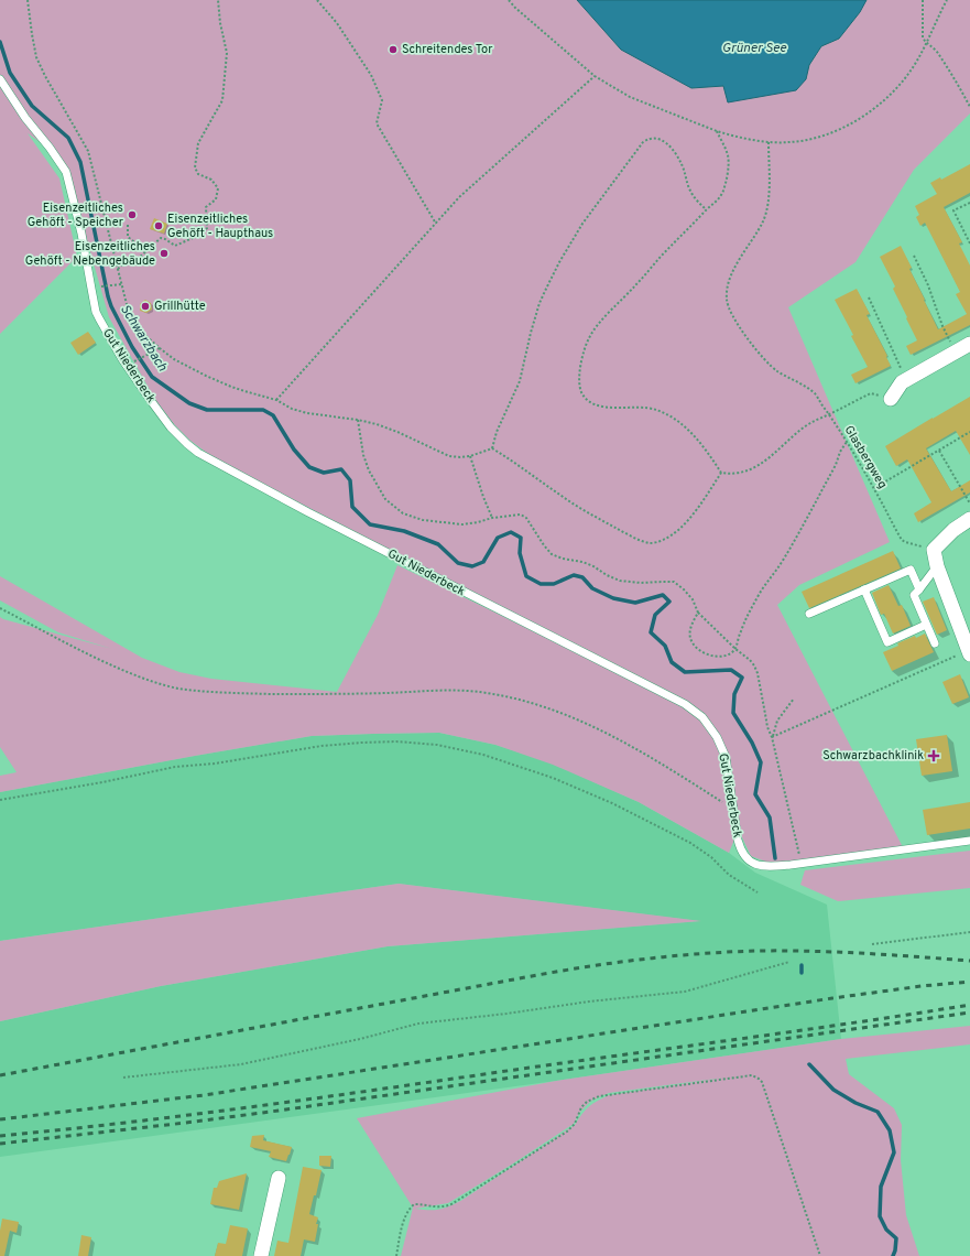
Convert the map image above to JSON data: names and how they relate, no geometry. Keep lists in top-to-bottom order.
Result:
{
  "streets": {
    "lane": ["Gut Niederbeck"],
    "path": ["Glasbergweg"]
  },
  "water": ["Grüner See", "Schwarzbach"],
  "places": {
    "other": [
      "Schreitendes Tor",
      "Eisenzeitliches Gehöft - Speicher",
      "Eisenzeitliches Gehöft - Haupthaus",
      "Eisenzeitliches Gehöft - Nebengebäude",
      "Grillhütte"
    ],
    "health": ["Schwarzbachklinik"]
  }
}
